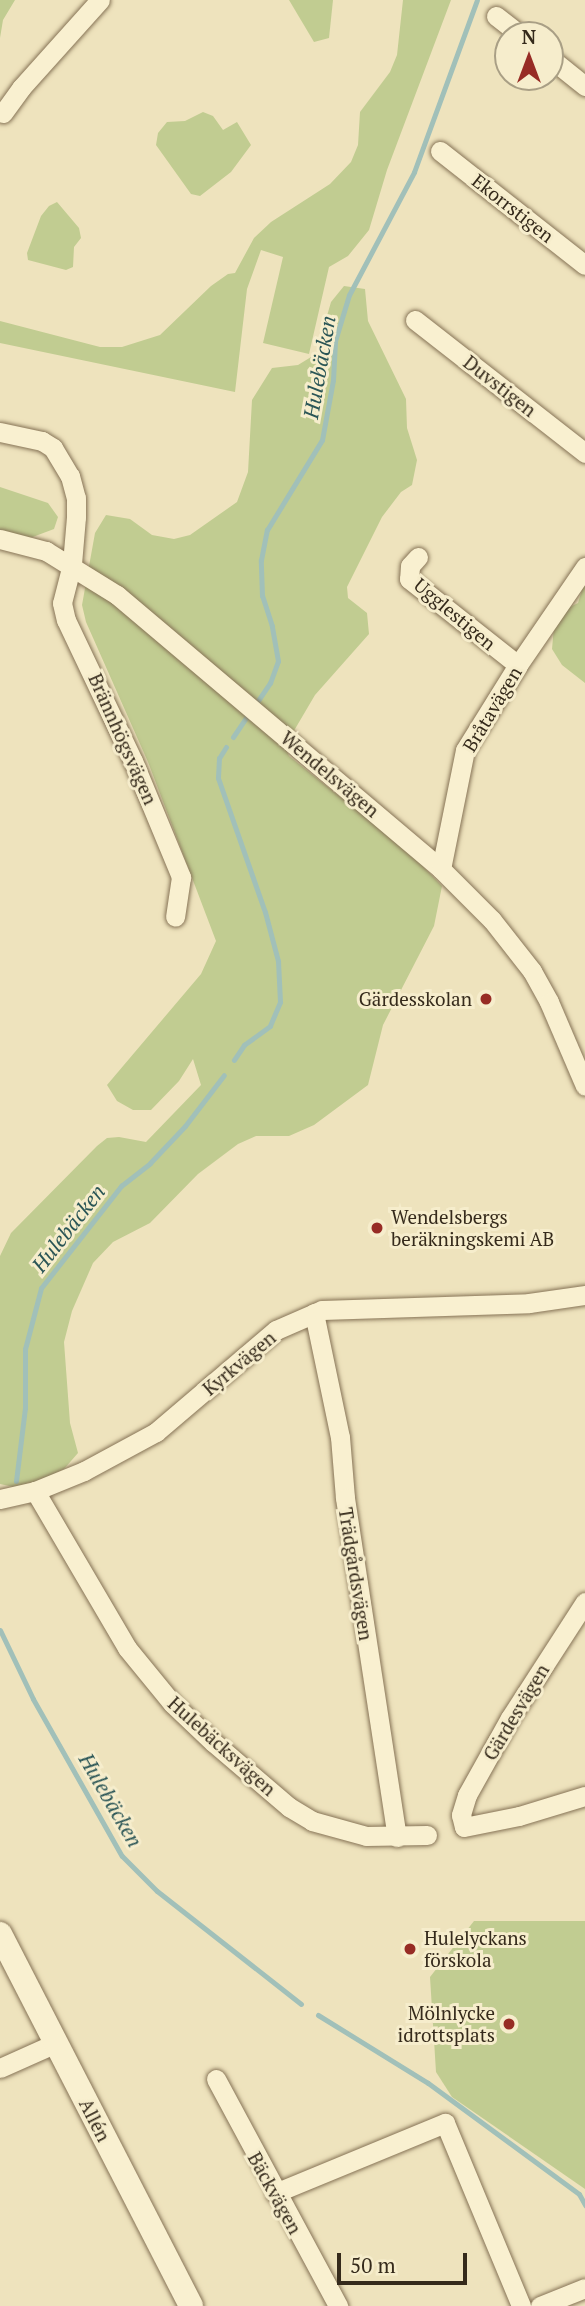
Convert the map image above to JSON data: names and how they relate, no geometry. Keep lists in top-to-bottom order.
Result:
{
  "streets": {
    "street": [
      "Ekorrstigen",
      "Duvstigen",
      "Ugglestigen",
      "Bråtavägen",
      "Brännhögsvägen",
      "Wendelsvägen",
      "Kyrkvägen",
      "Trädgårdsvägen",
      "Gärdesvägen",
      "Hulebäcksvägen",
      "Allén",
      "Bäckvägen"
    ]
  },
  "crossings": [
    ["Ugglestigen", "Bråtavägen"],
    ["Bråtavägen", "Wendelsvägen"],
    ["Brännhögsvägen", "Wendelsvägen"],
    ["Kyrkvägen", "Trädgårdsvägen"],
    ["Kyrkvägen", "Hulebäcksvägen"],
    ["Trädgårdsvägen", "Hulebäcksvägen"]
  ],
  "water": ["Hulebäcken"],
  "places": [
    "Gärdesskolan",
    "Wendelsbergs beräkningskemi AB",
    "Hulelyckans förskola",
    "Mölnlycke idrottsplats"
  ],
  "scale_bar": "50 m",
  "north": "top"
}
